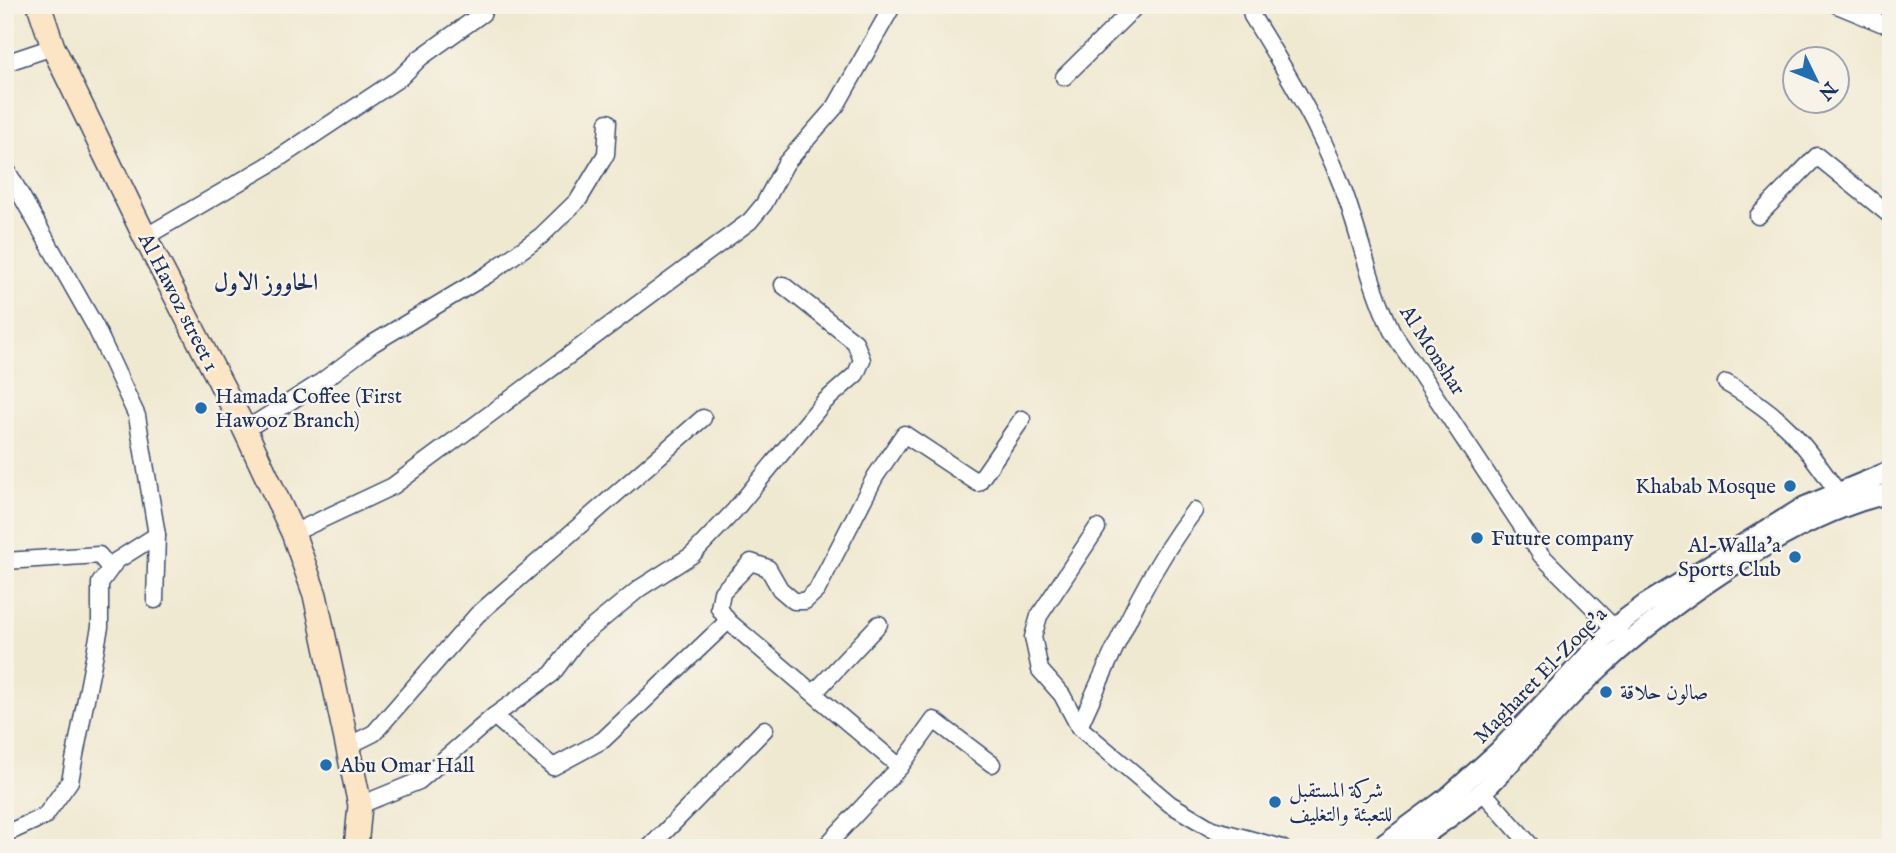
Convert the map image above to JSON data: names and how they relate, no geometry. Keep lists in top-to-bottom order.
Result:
{
  "streets": {
    "main road": ["Al Hawoz street 1"],
    "street": ["Al Monshar", "Magharet El-Zoqe'a"]
  },
  "crossings": [
    ["Al Monshar", "Magharet El-Zoqe'a"]
  ],
  "districts": ["الحاووز الاول"],
  "places": [
    "Hamada Coffee (First Hawooz Branch)",
    "Khabab Mosque",
    "Future company",
    "Al-Walla’a Sports Club",
    "صالون حلاقة",
    "Abu Omar Hall",
    "شركة المستقبل للتعبئة والتغليف"
  ],
  "north": "bottom right"
}
